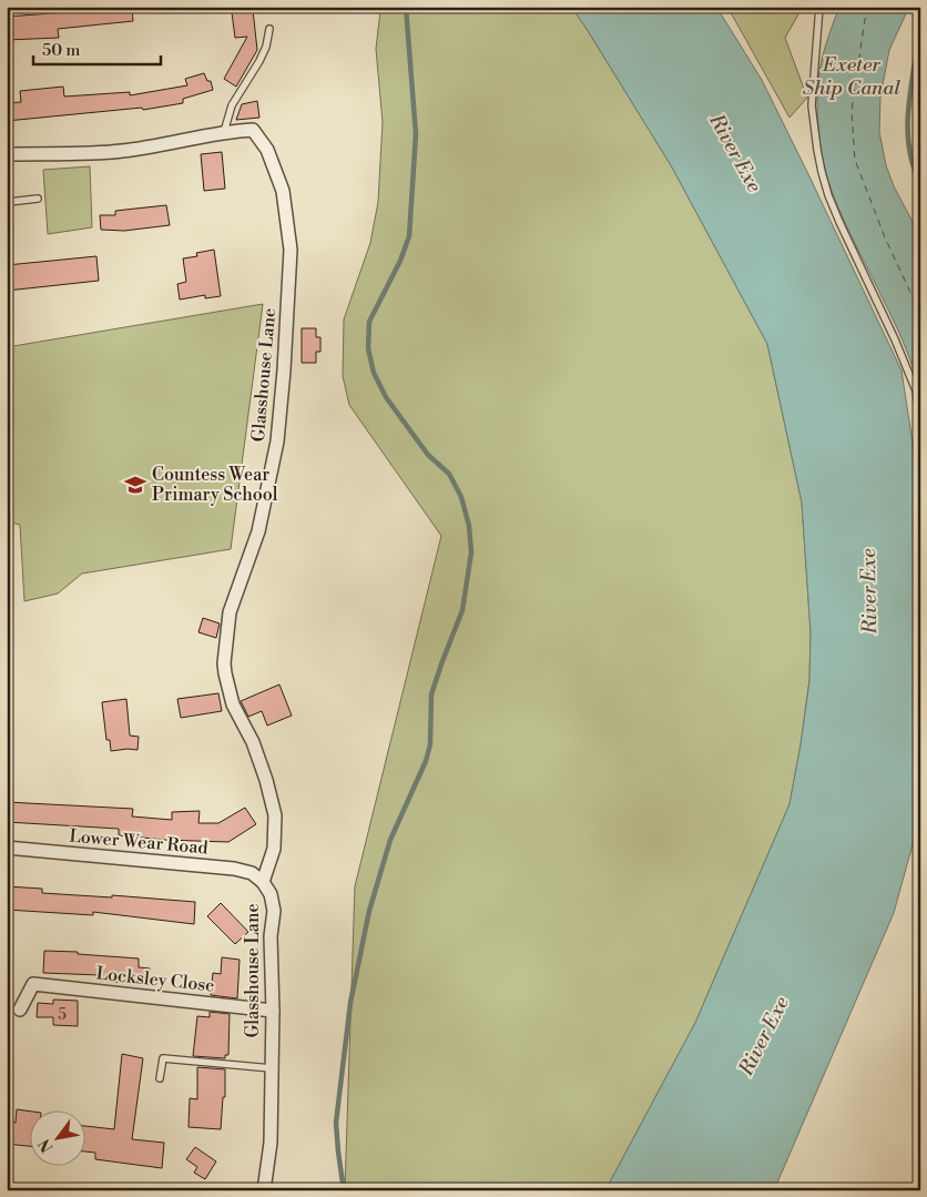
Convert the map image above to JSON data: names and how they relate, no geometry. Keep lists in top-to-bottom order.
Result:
{
  "streets": {
    "street": ["Glasshouse Lane", "Lower Wear Road", "Locksley Close"]
  },
  "crossings": [
    ["Glasshouse Lane", "Lower Wear Road"],
    ["Glasshouse Lane", "Locksley Close"]
  ],
  "water": ["Exeter Ship Canal", "River Exe"],
  "places": {
    "school or university": ["Countess Wear Primary School"]
  },
  "house_numbers": ["5"],
  "scale_bar": "50 m",
  "north": "bottom left"
}
